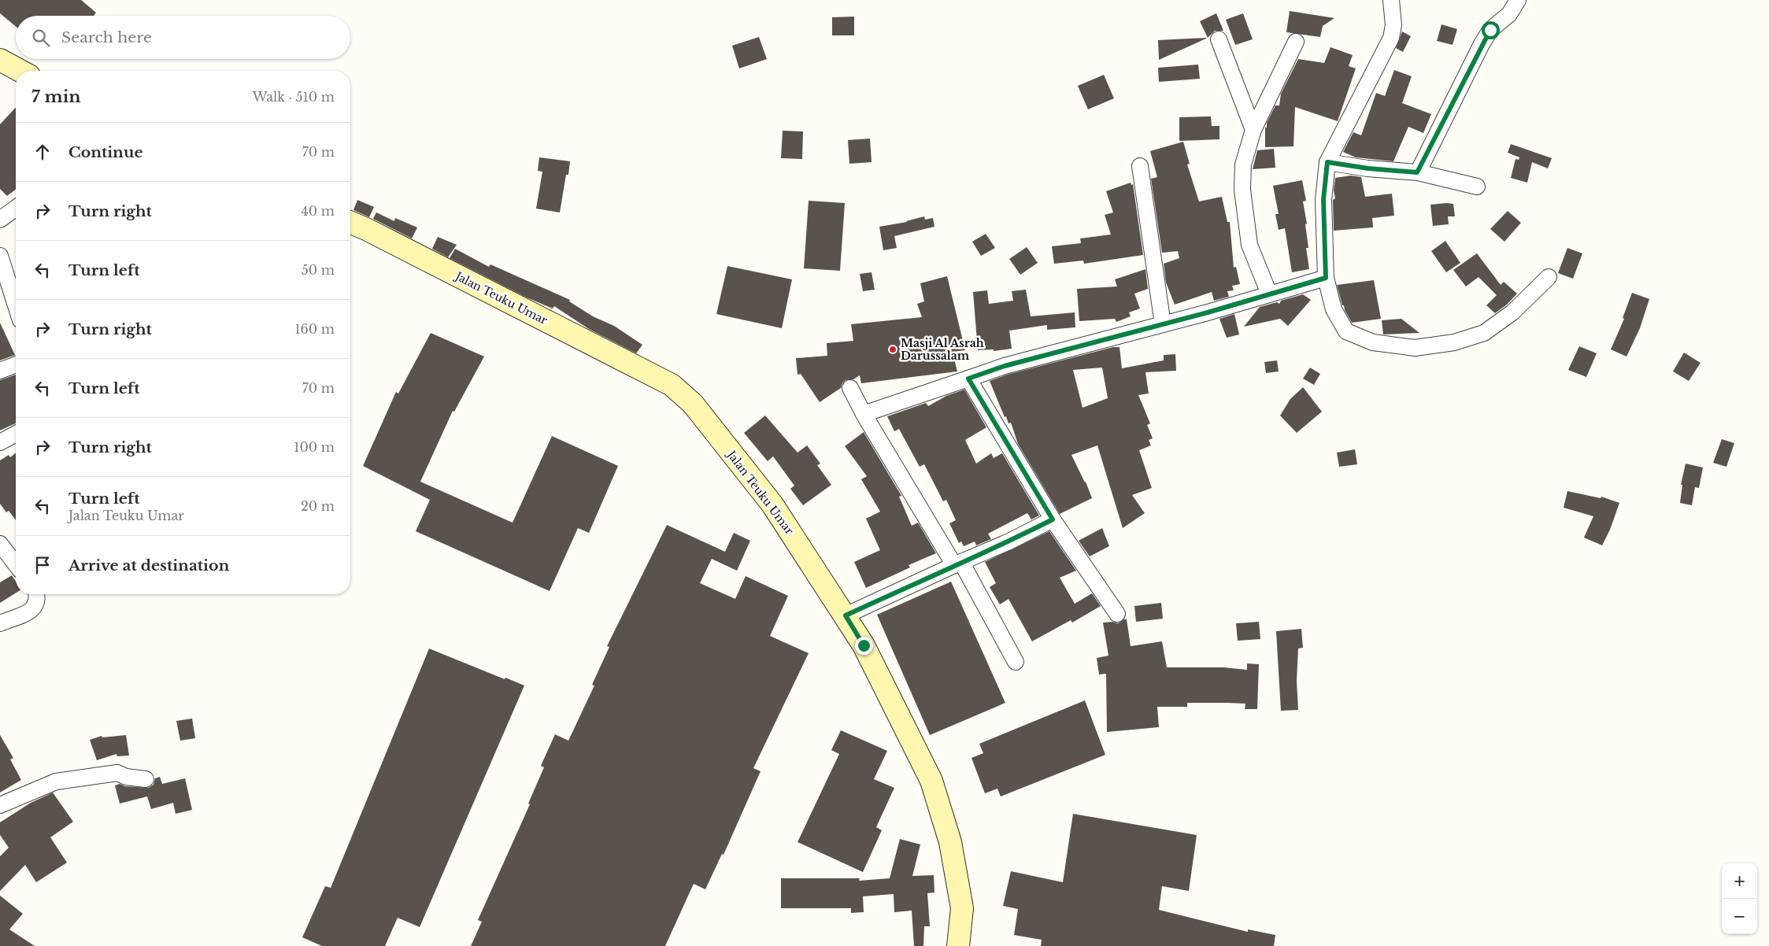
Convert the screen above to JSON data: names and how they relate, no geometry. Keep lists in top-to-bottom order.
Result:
{
  "streets": {
    "main road": ["Jalan Teuku Umar"]
  },
  "places": ["Masji Al Asrah Darussalam"],
  "page": {
    "search": "Search here",
    "heading": ["7 min", "Walk · 510 m"],
    "list": [
      ["Continue", "70 m"],
      ["Turn right", "40 m"],
      ["Turn left", "50 m"],
      ["Turn right", "160 m"],
      ["Turn left", "70 m"],
      ["Turn right", "100 m"],
      ["Turn left", "Jalan Teuku Umar", "20 m"],
      "Arrive at destination"
    ],
    "map_buttons": ["+", "−"]
  }
}
